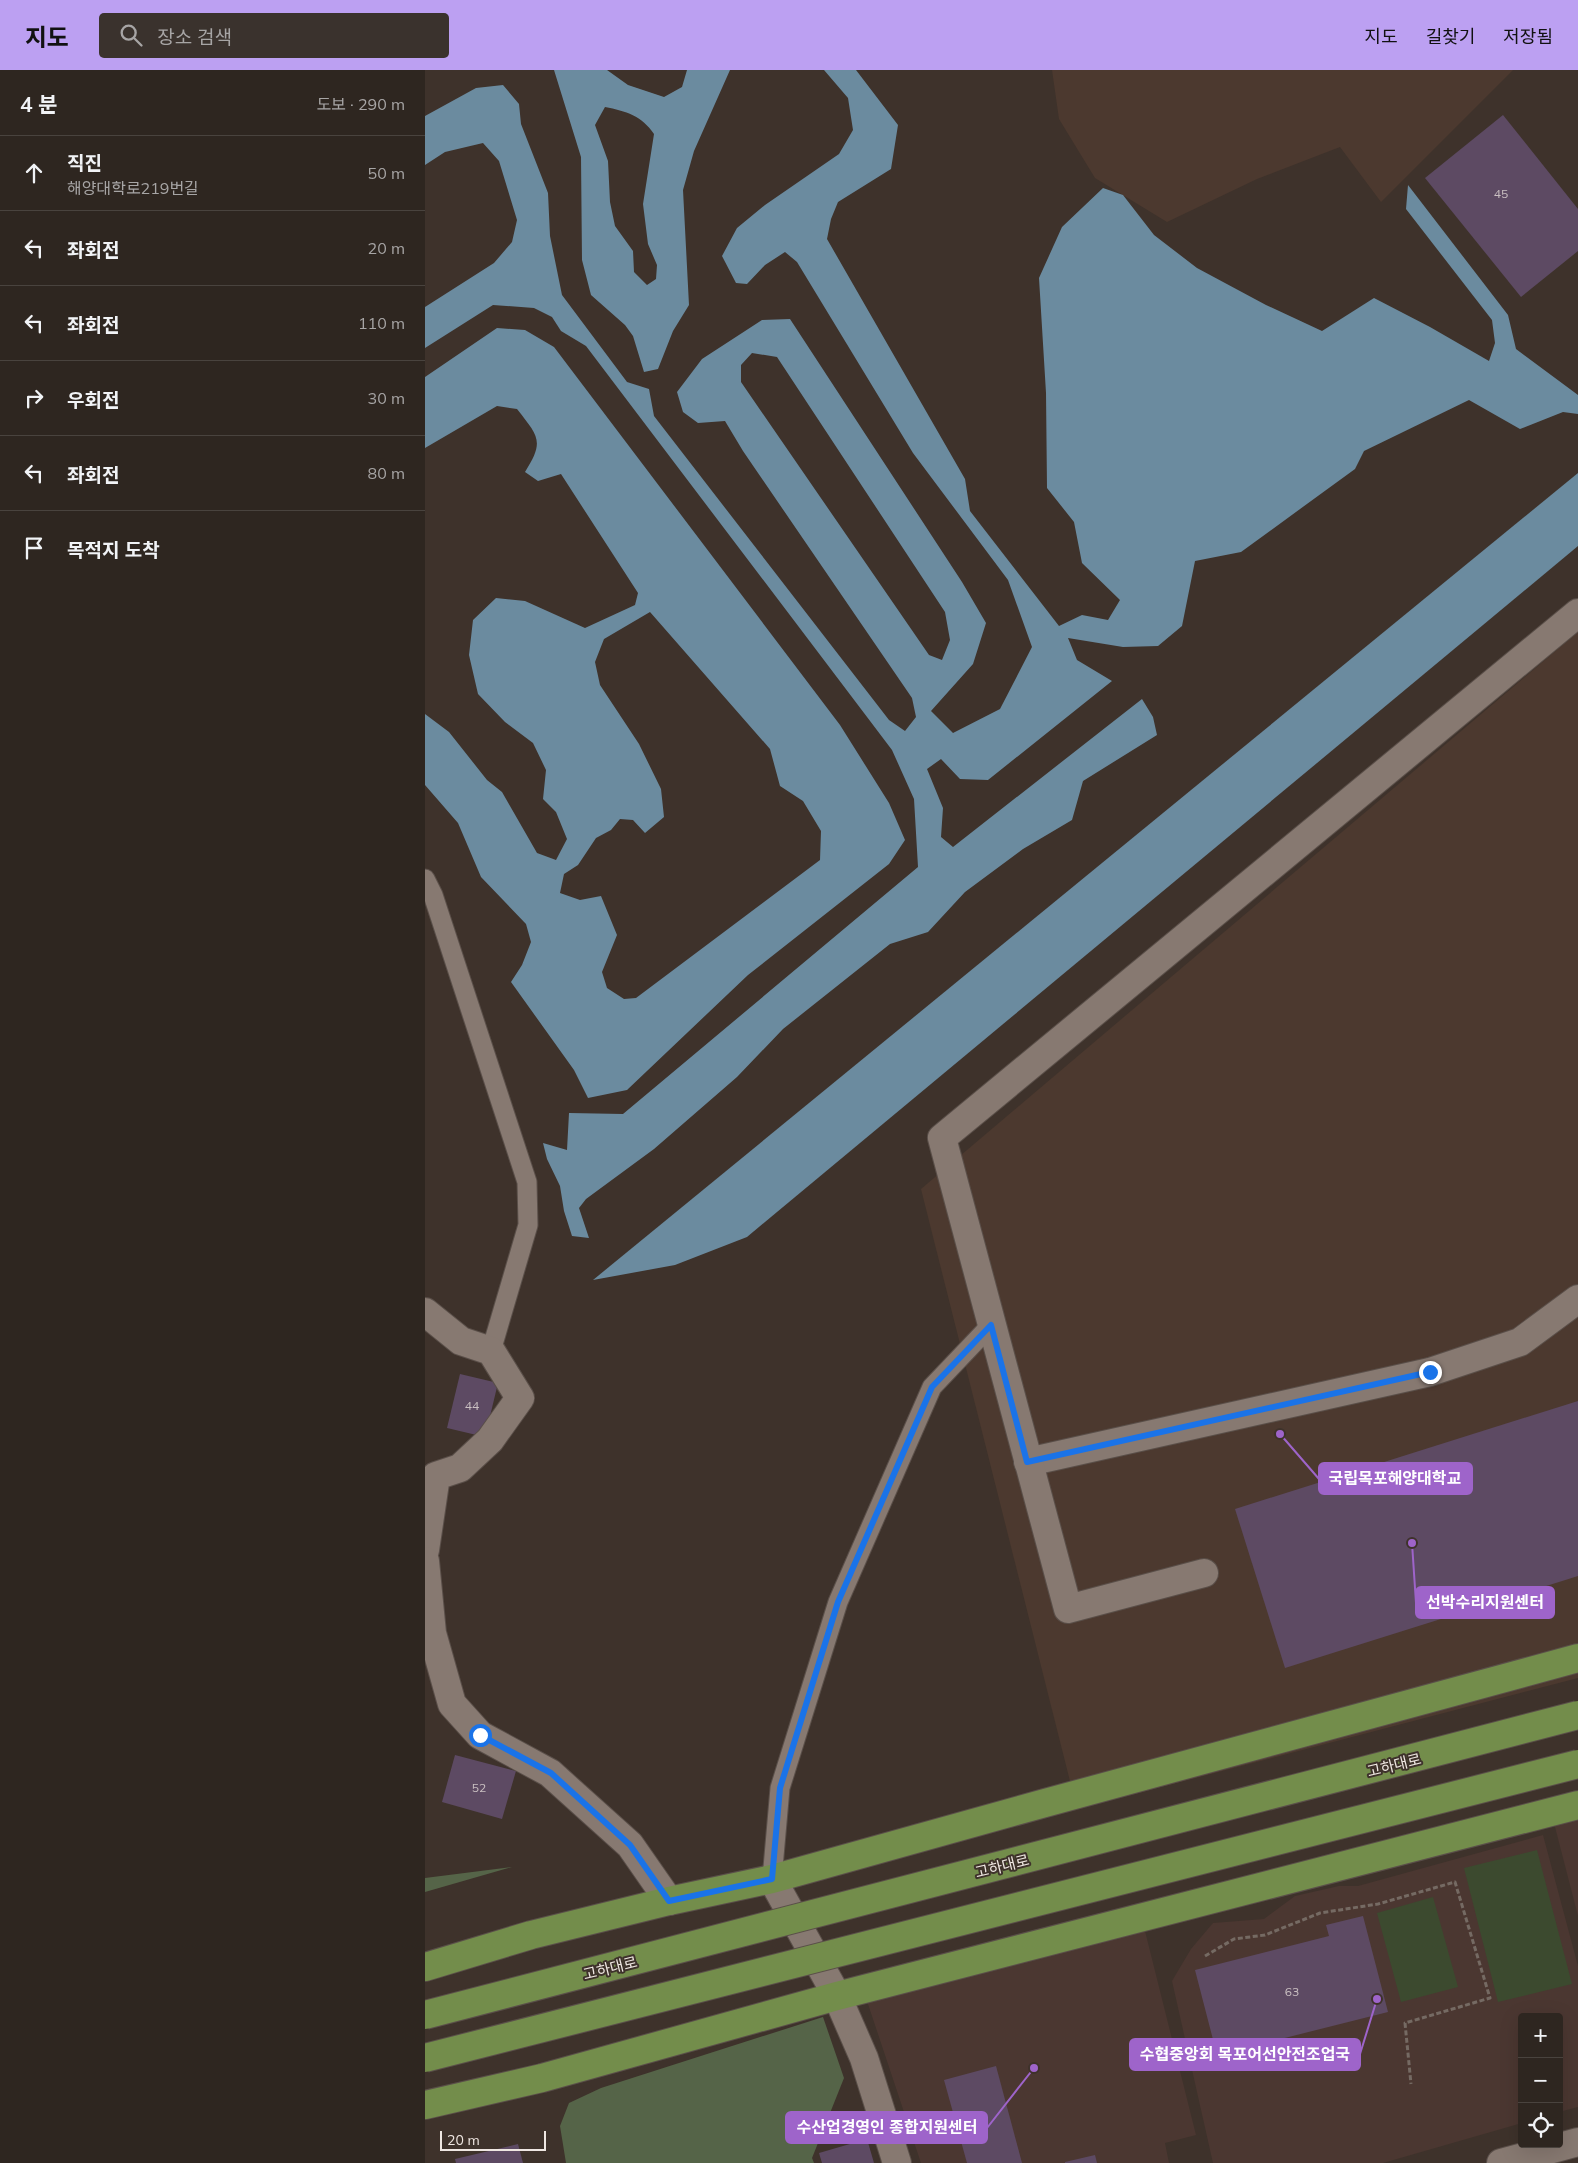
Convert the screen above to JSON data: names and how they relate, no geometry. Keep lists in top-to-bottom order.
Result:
{
  "streets": {
    "main road": ["고하대로"]
  },
  "places": [
    "국립목포해양대학교",
    "선박수리지원센터",
    "수협중앙회 목포어선안전조업국",
    "수산업경영인 종합지원센터"
  ],
  "house_numbers": [
    "45",
    "44",
    "52",
    "63"
  ],
  "scale_bar": "20 m",
  "page": {
    "header": "지도",
    "search": "장소 검색",
    "nav": ["지도", "길찾기", "저장됨"],
    "heading": ["4 분", "도보 · 290 m"],
    "list": [
      ["직진", "해양대학로219번길", "50 m"],
      ["좌회전", "20 m"],
      ["좌회전", "110 m"],
      ["우회전", "30 m"],
      ["좌회전", "80 m"],
      "목적지 도착"
    ],
    "map_buttons": ["+", "−"],
    "scale": "20 m"
  }
}
